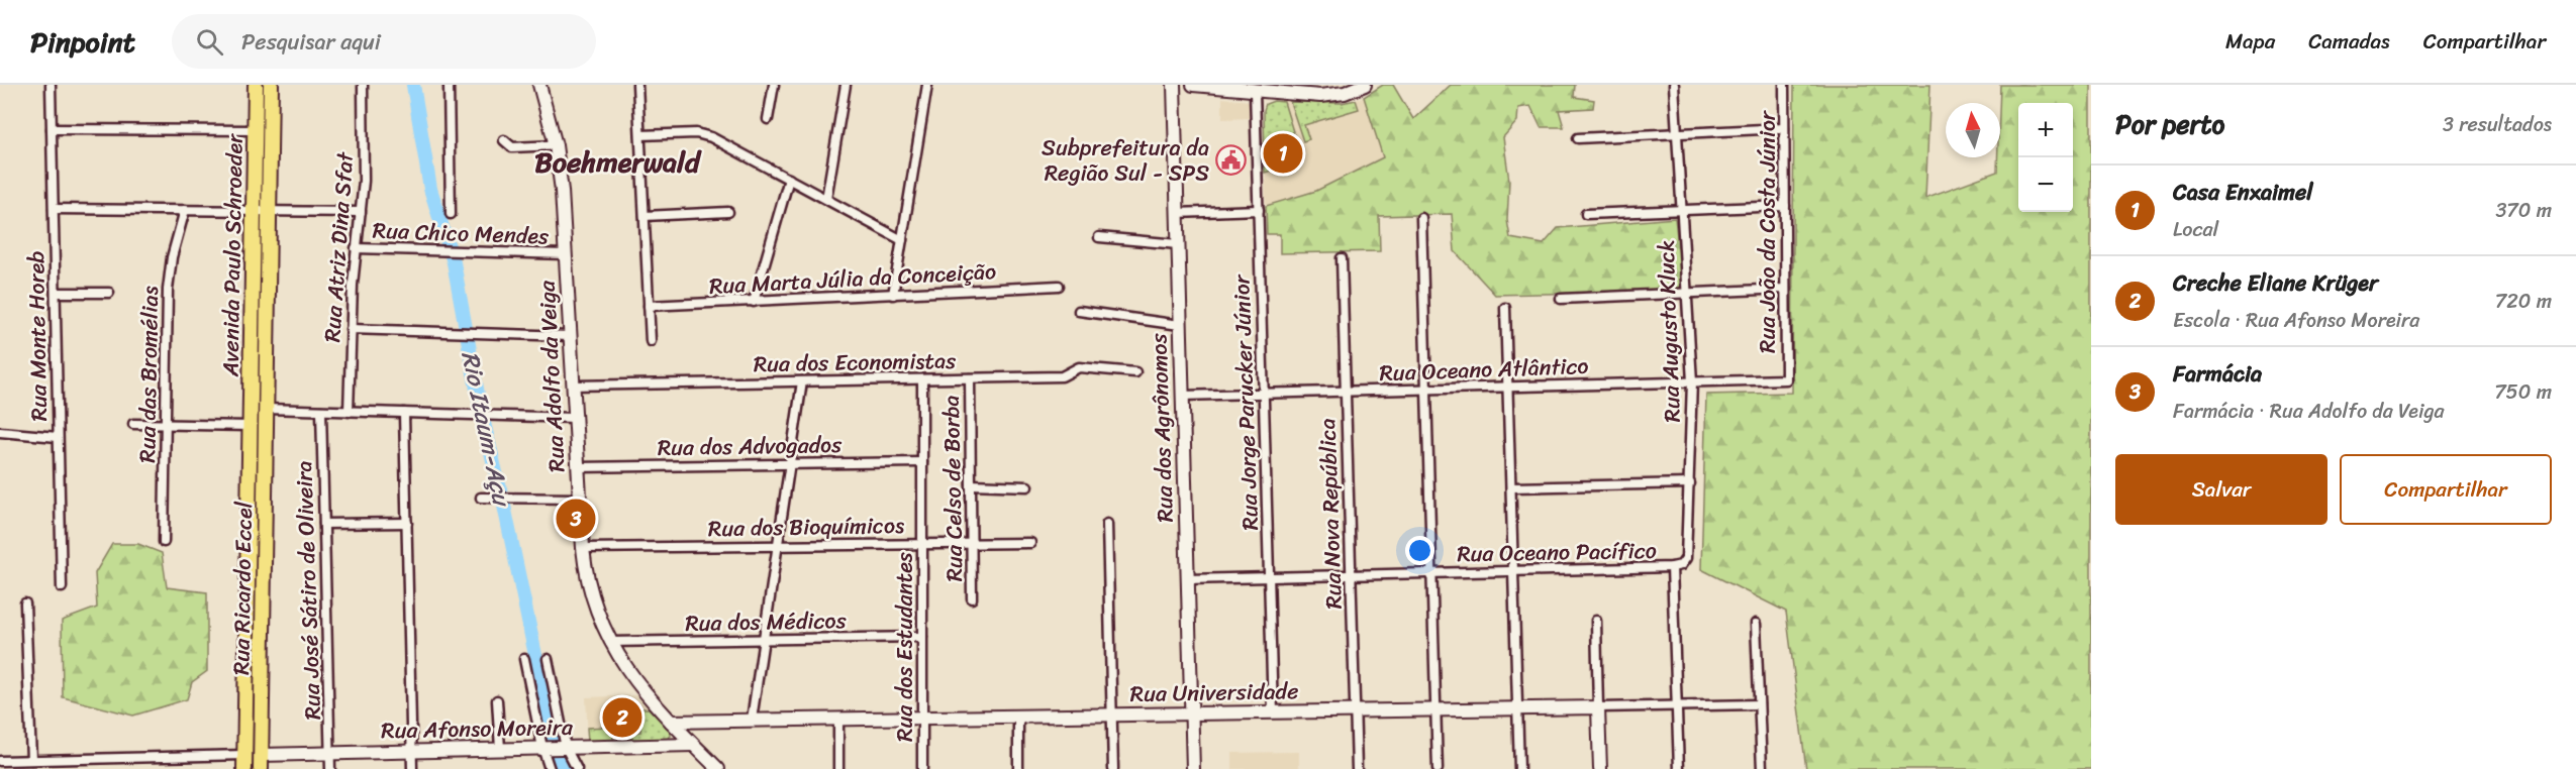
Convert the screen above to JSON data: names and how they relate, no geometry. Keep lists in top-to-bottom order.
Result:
{
  "streets": {
    "main road": ["Avenida Paulo Schroeder", "Rua Ricardo Eccel"],
    "street": [
      "Rua João da Costa Júnior",
      "Rua Chico Mendes",
      "Rua Atriz Dina Sfat",
      "Rua Marta Júlia da Conceição",
      "Rua Augusto Kluck",
      "Rua Monte Horeb",
      "Rua dos Economistas",
      "Rua Oceano Atlântico",
      "Rua das Bromélias",
      "Rua Adolfo da Veiga",
      "Rua Jorge Parucker Júnior",
      "Rua dos Agrônomos",
      "Rua dos Advogados",
      "Rua Celso de Borba",
      "Rua Nova República",
      "Rua dos Bioquímicos",
      "Rua Oceano Pacífico",
      "Rua José Sátiro de Oliveira",
      "Rua dos Médicos",
      "Rua dos Estudantes",
      "Rua Universidade",
      "Rua Afonso Moreira"
    ]
  },
  "crossings": [
    ["Rua João da Costa Júnior", "Rua Oceano Atlântico"],
    ["Rua Chico Mendes", "Rua Atriz Dina Sfat"],
    ["Rua Chico Mendes", "Rua Adolfo da Veiga"],
    ["Avenida Paulo Schroeder", "Rua Ricardo Eccel"],
    ["Rua Augusto Kluck", "Rua Oceano Atlântico"],
    ["Rua Augusto Kluck", "Rua Oceano Pacífico"],
    ["Rua dos Economistas", "Rua Adolfo da Veiga"],
    ["Rua dos Economistas", "Rua Celso de Borba"],
    ["Rua dos Economistas", "Rua dos Estudantes"],
    ["Rua Oceano Atlântico", "Rua Jorge Parucker Júnior"],
    ["Rua Oceano Atlântico", "Rua dos Agrônomos"],
    ["Rua Oceano Atlântico", "Rua Nova República"],
    ["Rua Adolfo da Veiga", "Rua dos Advogados"],
    ["Rua Adolfo da Veiga", "Rua dos Bioquímicos"],
    ["Rua Adolfo da Veiga", "Rua dos Médicos"],
    ["Rua Adolfo da Veiga", "Rua Universidade"],
    ["Rua Adolfo da Veiga", "Rua Afonso Moreira"],
    ["Rua Jorge Parucker Júnior", "Rua Oceano Pacífico"],
    ["Rua Jorge Parucker Júnior", "Rua Universidade"],
    ["Rua dos Agrônomos", "Rua Oceano Pacífico"],
    ["Rua dos Agrônomos", "Rua Universidade"],
    ["Rua dos Advogados", "Rua dos Estudantes"],
    ["Rua Celso de Borba", "Rua dos Bioquímicos"],
    ["Rua Nova República", "Rua Oceano Pacífico"],
    ["Rua Nova República", "Rua Universidade"],
    ["Rua dos Bioquímicos", "Rua dos Estudantes"],
    ["Rua Ricardo Eccel", "Rua Afonso Moreira"],
    ["Rua José Sátiro de Oliveira", "Rua Afonso Moreira"],
    ["Rua dos Médicos", "Rua dos Estudantes"],
    ["Rua dos Estudantes", "Rua Universidade"]
  ],
  "districts": ["Boehmerwald"],
  "water": ["Rio Itaum-Açu"],
  "places": {
    "public building": ["Subprefeitura da Região Sul - SPS"]
  },
  "north": "top",
  "page": {
    "header": "Pinpoint",
    "search": "Pesquisar aqui",
    "nav": ["Mapa", "Camadas", "Compartilhar"],
    "heading": ["Por perto", "3 resultados"],
    "map_buttons": ["+", "−"],
    "pins": ["1", "3", "2"],
    "list": [
      {
        "mark": "1",
        "name": "Casa Enxaimel",
        "note": "Local",
        "value": "370 m"
      },
      {
        "mark": "2",
        "name": "Creche Eliane Krüger",
        "note": "Escola · Rua Afonso Moreira",
        "value": "720 m"
      },
      {
        "mark": "3",
        "name": "Farmácia",
        "note": "Farmácia · Rua Adolfo da Veiga",
        "value": "750 m"
      }
    ],
    "buttons": ["Salvar", "Compartilhar"]
  }
}
